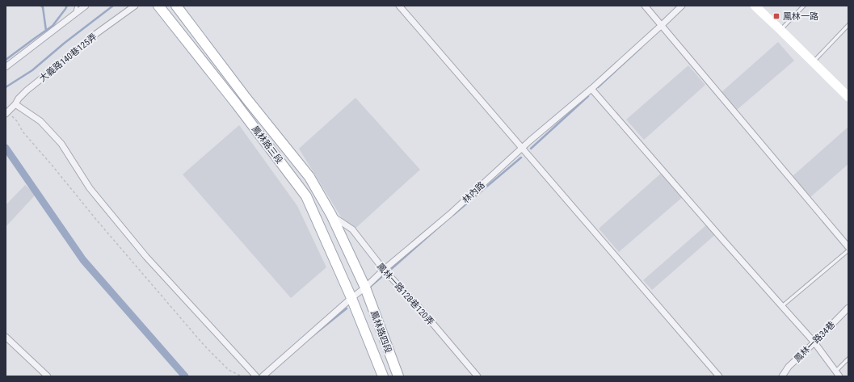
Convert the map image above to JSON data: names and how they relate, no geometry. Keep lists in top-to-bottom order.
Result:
{
  "streets": {
    "main road": ["鳳林路三段", "鳳林路四段"],
    "street": [
      "大義路140巷125弄",
      "林內路",
      "鳳林一路128巷120弄",
      "鳳林一路34巷"
    ]
  },
  "crossings": [
    ["鳳林路三段", "林內路"],
    ["鳳林路三段", "鳳林一路128巷120弄"],
    ["鳳林路三段", "鳳林路四段"],
    ["林內路", "鳳林一路128巷120弄"],
    ["林內路", "鳳林路四段"]
  ],
  "places": {
    "transit": ["鳳林一路"]
  }
}
